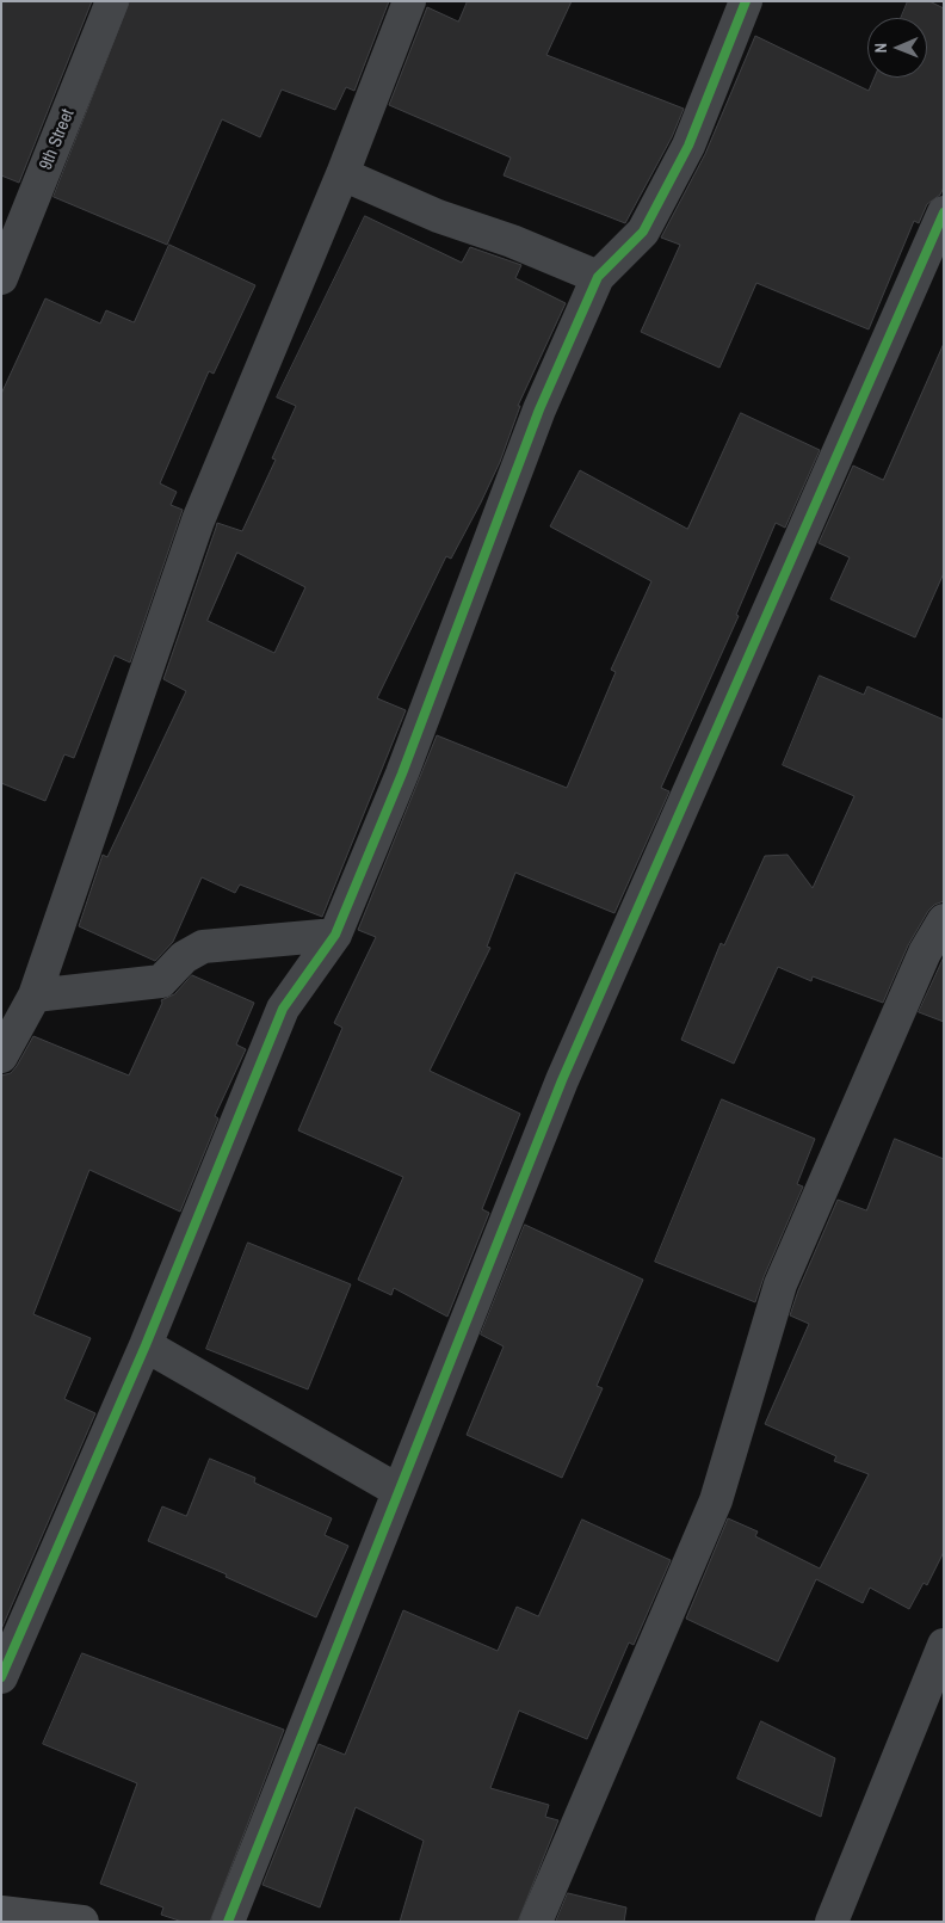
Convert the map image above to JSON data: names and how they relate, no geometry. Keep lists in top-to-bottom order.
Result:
{
  "streets": {
    "street": ["9th Street"]
  },
  "north": "left"
}
